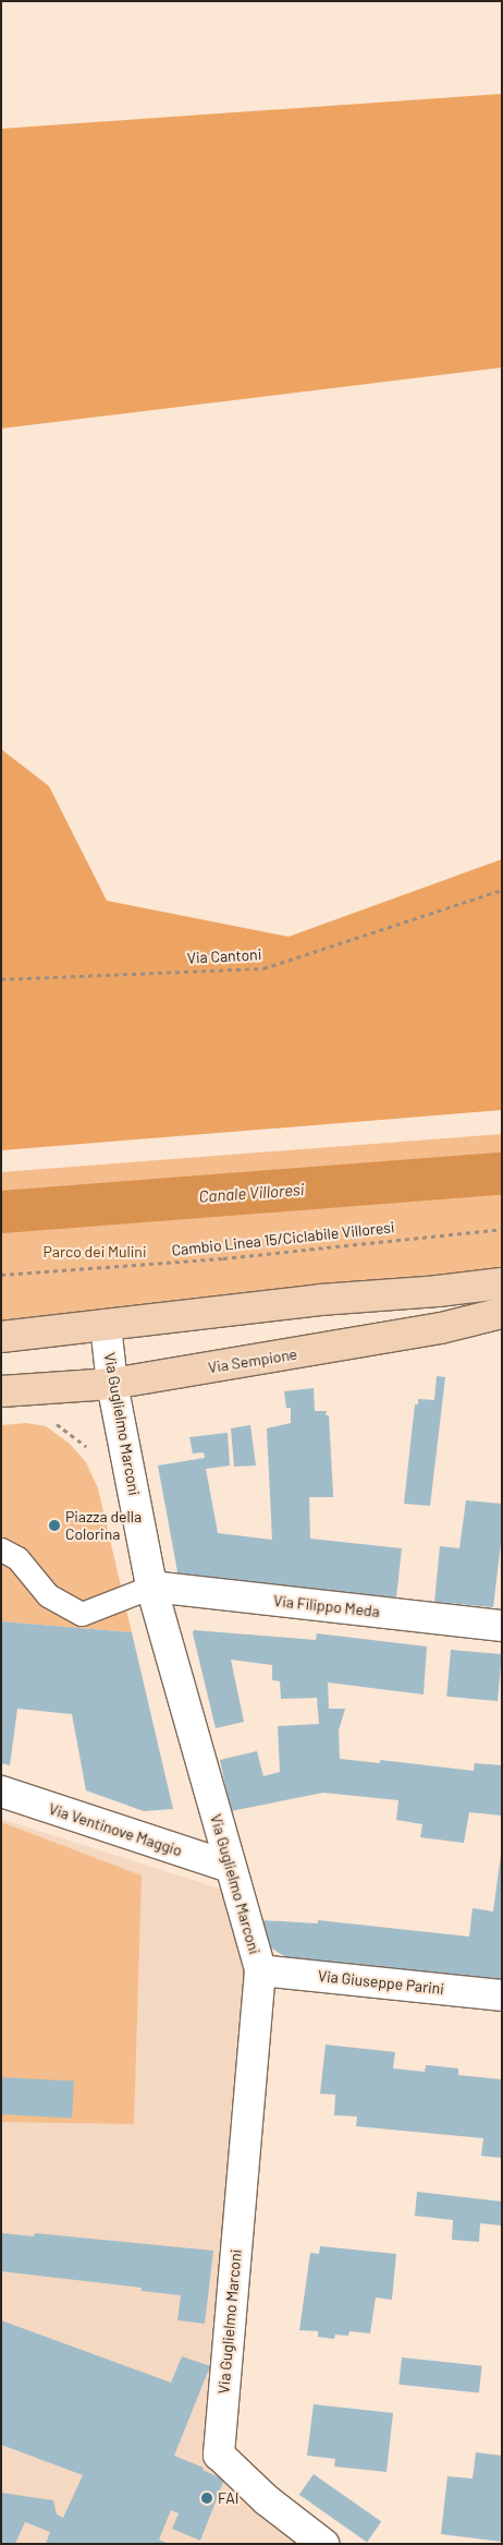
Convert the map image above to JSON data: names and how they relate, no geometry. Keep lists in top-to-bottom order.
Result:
{
  "streets": {
    "main road": ["Via Sempione"],
    "street": [
      "Via Guglielmo Marconi",
      "Via Filippo Meda",
      "Via Ventinove Maggio",
      "Via Giuseppe Parini"
    ],
    "path": ["Via Cantoni", "Cambio Linea 15/Ciclabile Villoresi"]
  },
  "crossings": [
    ["Via Sempione", "Via Guglielmo Marconi"],
    ["Via Guglielmo Marconi", "Via Filippo Meda"],
    ["Via Guglielmo Marconi", "Via Ventinove Maggio"],
    ["Via Guglielmo Marconi", "Via Giuseppe Parini"]
  ],
  "water": ["Canale Villoresi"],
  "parks": ["Parco dei Mulini"],
  "places": ["Piazza della Colorina", "FAI"]
}
